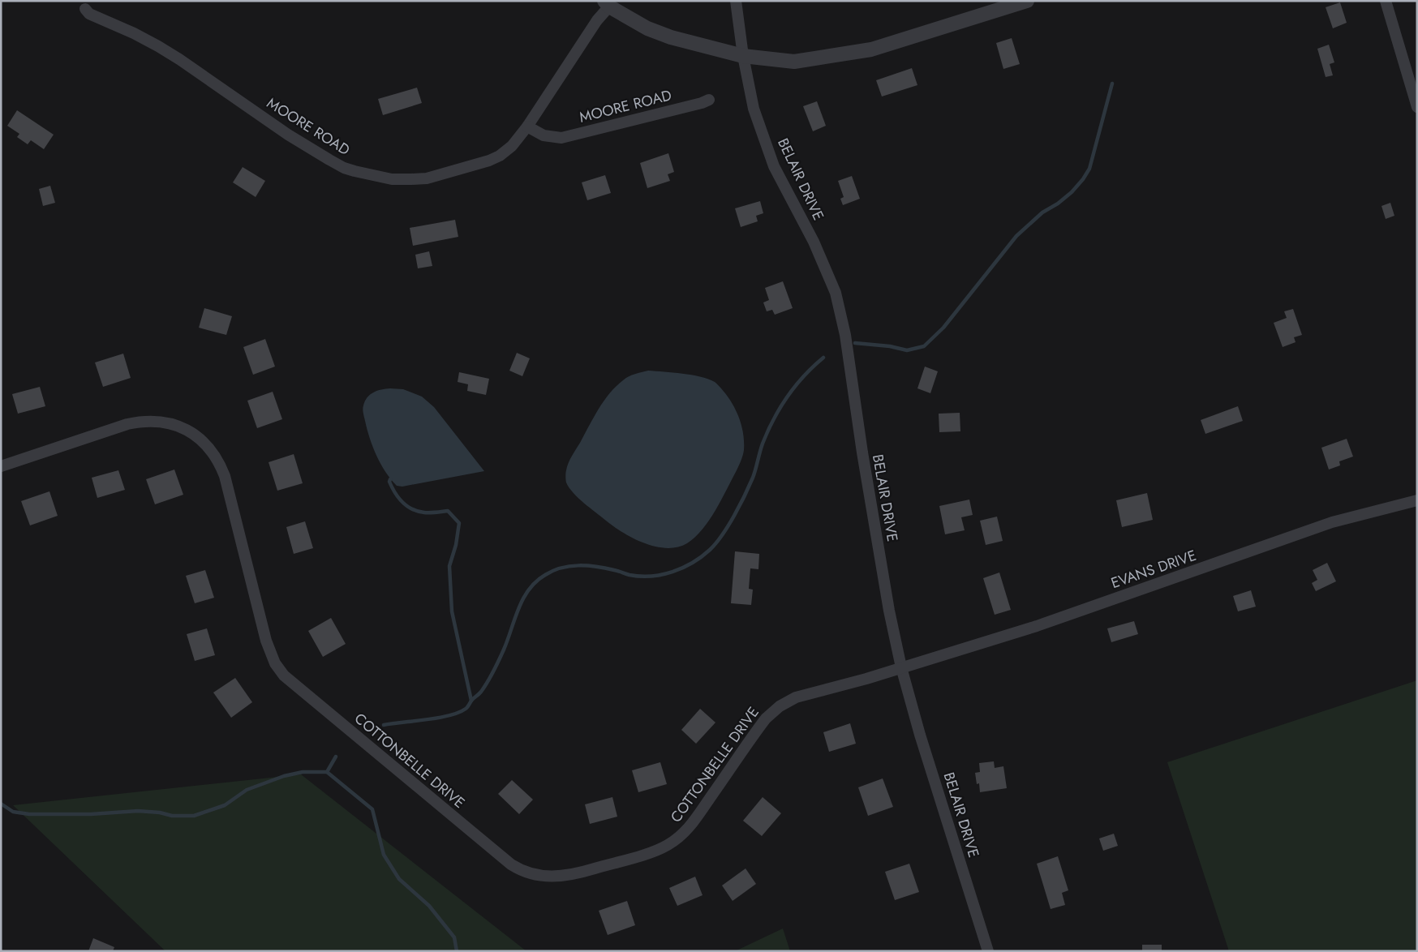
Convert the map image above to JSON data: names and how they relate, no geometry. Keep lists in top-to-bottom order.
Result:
{
  "streets": {
    "street": [
      "MOORE ROAD",
      "BELAIR DRIVE",
      "EVANS DRIVE",
      "COTTONBELLE DRIVE"
    ]
  },
  "crossings": [
    ["BELAIR DRIVE", "EVANS DRIVE"],
    ["BELAIR DRIVE", "COTTONBELLE DRIVE"],
    ["EVANS DRIVE", "COTTONBELLE DRIVE"]
  ]
}
